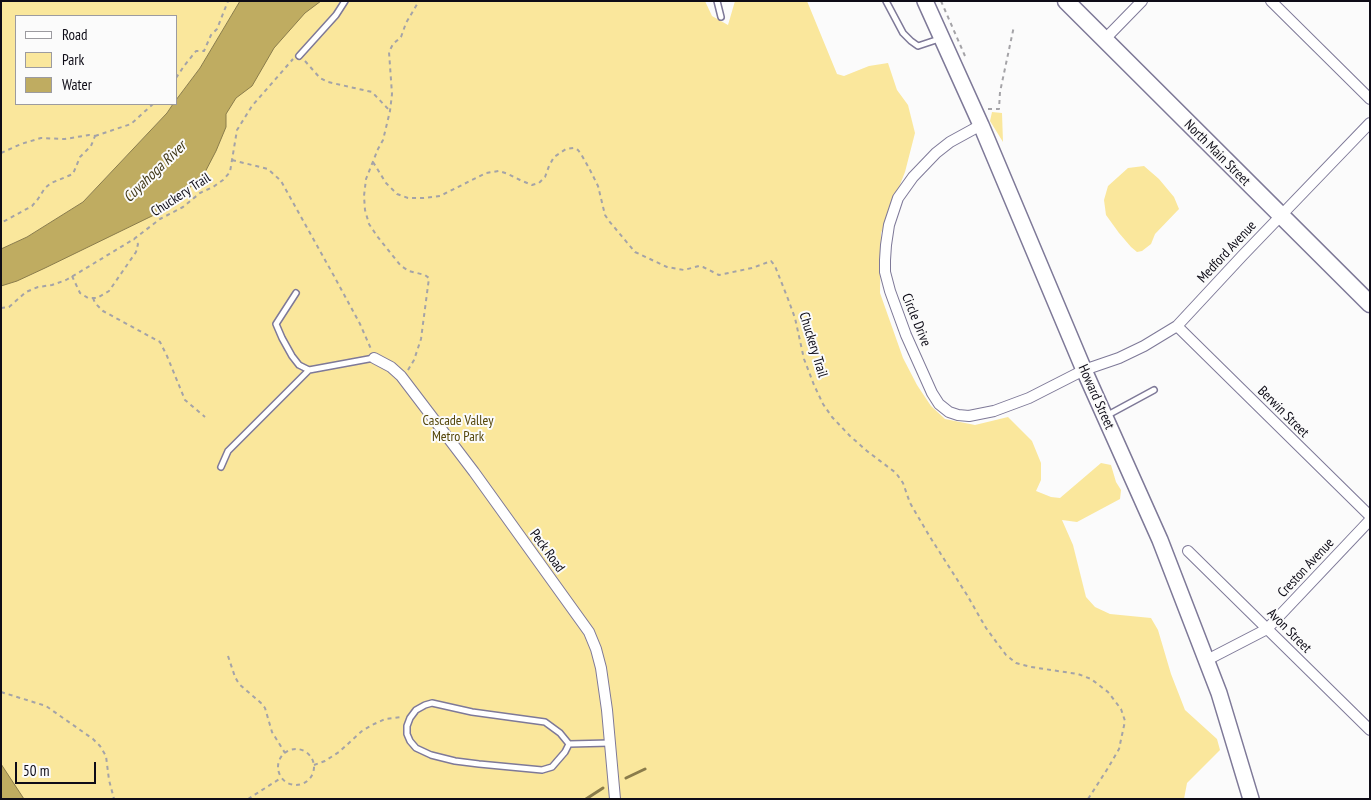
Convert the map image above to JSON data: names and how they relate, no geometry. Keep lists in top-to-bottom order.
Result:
{
  "streets": {
    "main road": ["North Main Street", "Howard Street"],
    "street": [
      "Medford Avenue",
      "Circle Drive",
      "Berwin Street",
      "Peck Road",
      "Creston Avenue",
      "Avon Street"
    ],
    "path": ["Chuckery Trail"]
  },
  "crossings": [
    ["North Main Street", "Medford Avenue"],
    ["Medford Avenue", "Circle Drive"],
    ["Medford Avenue", "Howard Street"],
    ["Medford Avenue", "Berwin Street"],
    ["Circle Drive", "Howard Street"],
    ["Howard Street", "Creston Avenue"],
    ["Creston Avenue", "Avon Street"]
  ],
  "water": ["Cuyahoga River"],
  "parks": ["Cascade Valley Metro Park"],
  "legend": ["Road", "Park", "Water"],
  "scale_bar": "50 m"
}
